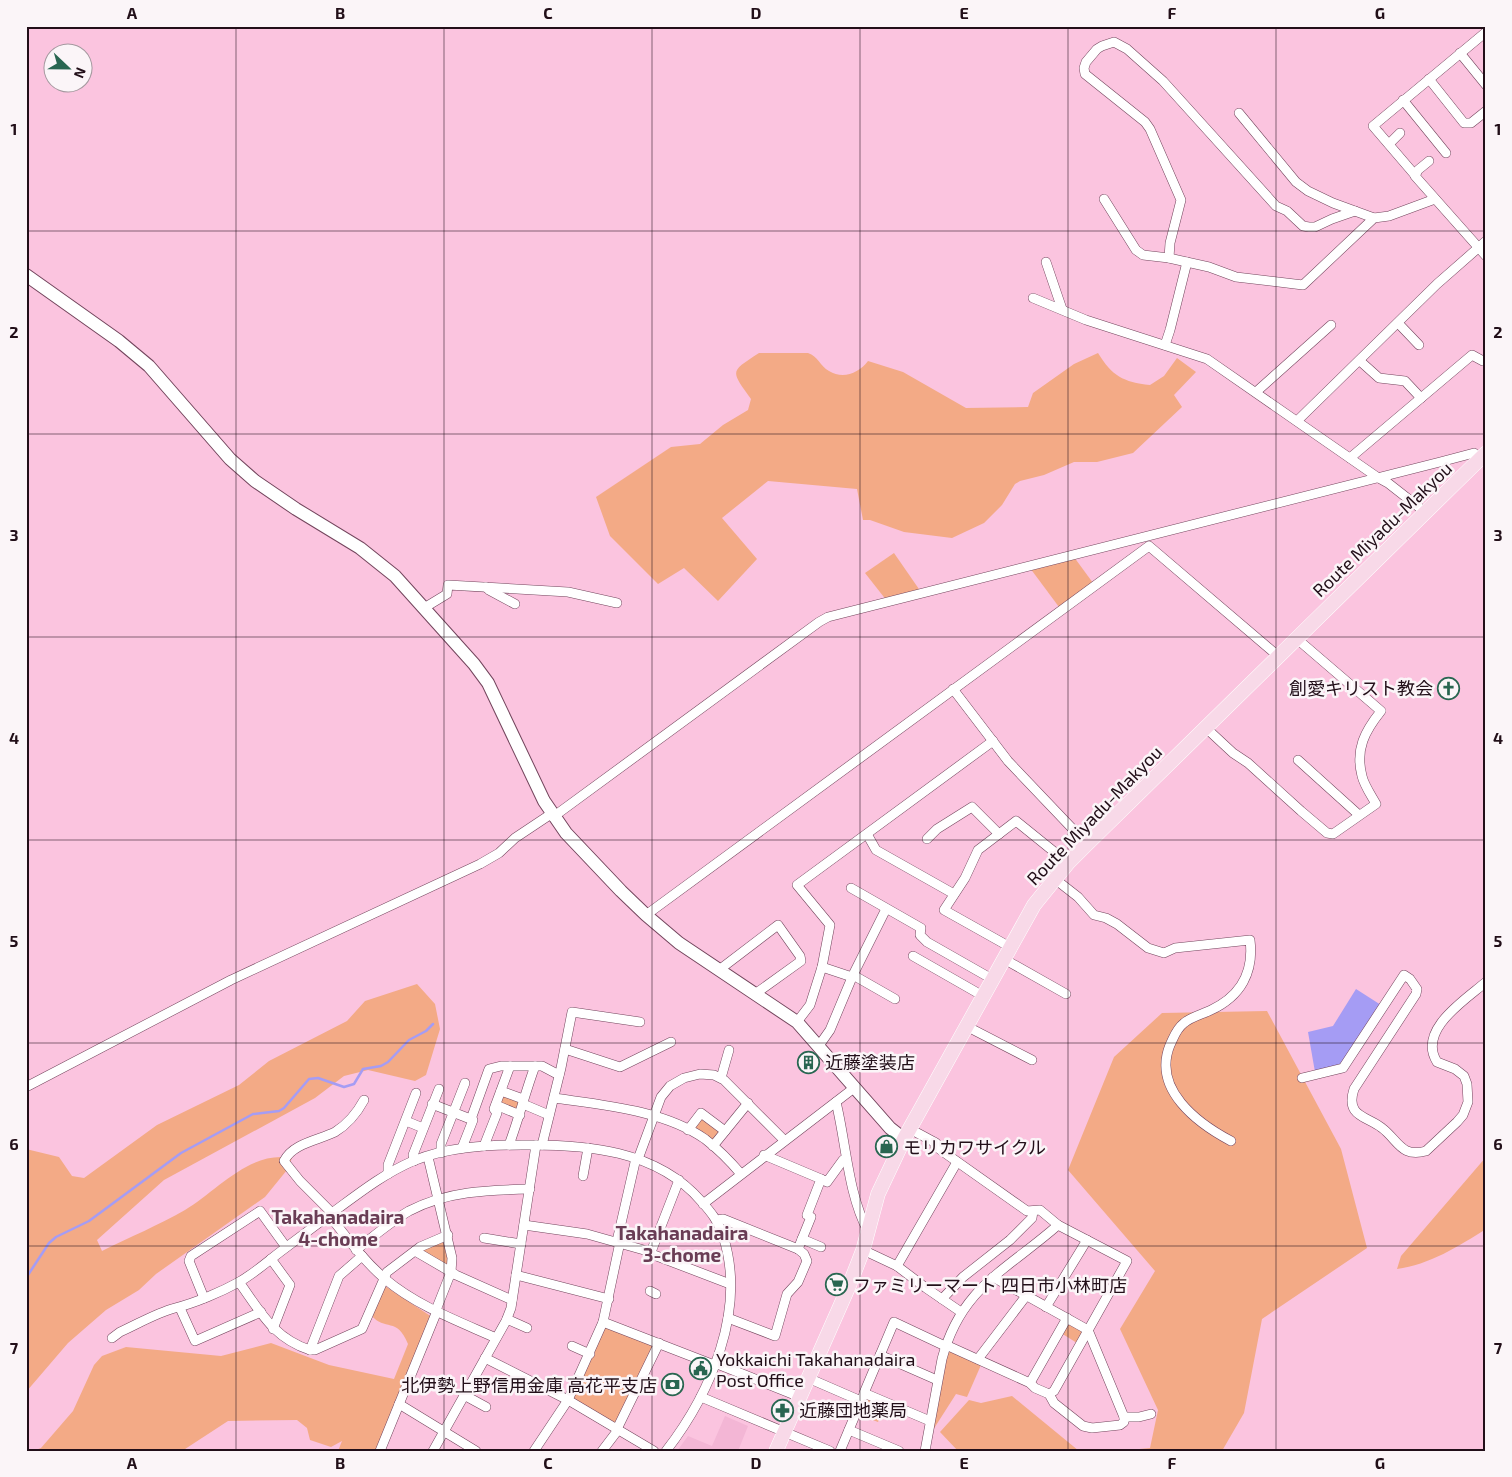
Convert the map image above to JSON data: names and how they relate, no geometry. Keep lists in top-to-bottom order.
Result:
{
  "streets": {
    "main road": ["Route Miyadu-Makyou"]
  },
  "districts": ["Takahanadaira 4-chome", "Takahanadaira 3-chome"],
  "places": {
    "church": ["創愛キリスト教会"],
    "building": ["近藤塗装店"],
    "shop": ["モリカワサイクル"],
    "supermarket": ["ファミリーマート 四日市小林町店"],
    "public building": ["Yokkaichi Takahanadaira Post Office"],
    "bank": ["北伊勢上野信用金庫 高花平支店"],
    "pharmacy": ["近藤団地薬局"]
  },
  "north": "right",
  "grid": {
    "columns": [
      "A",
      "B",
      "C",
      "D",
      "E",
      "F",
      "G"
    ],
    "rows": [
      "1",
      "2",
      "3",
      "4",
      "5",
      "6",
      "7"
    ]
  }
}
